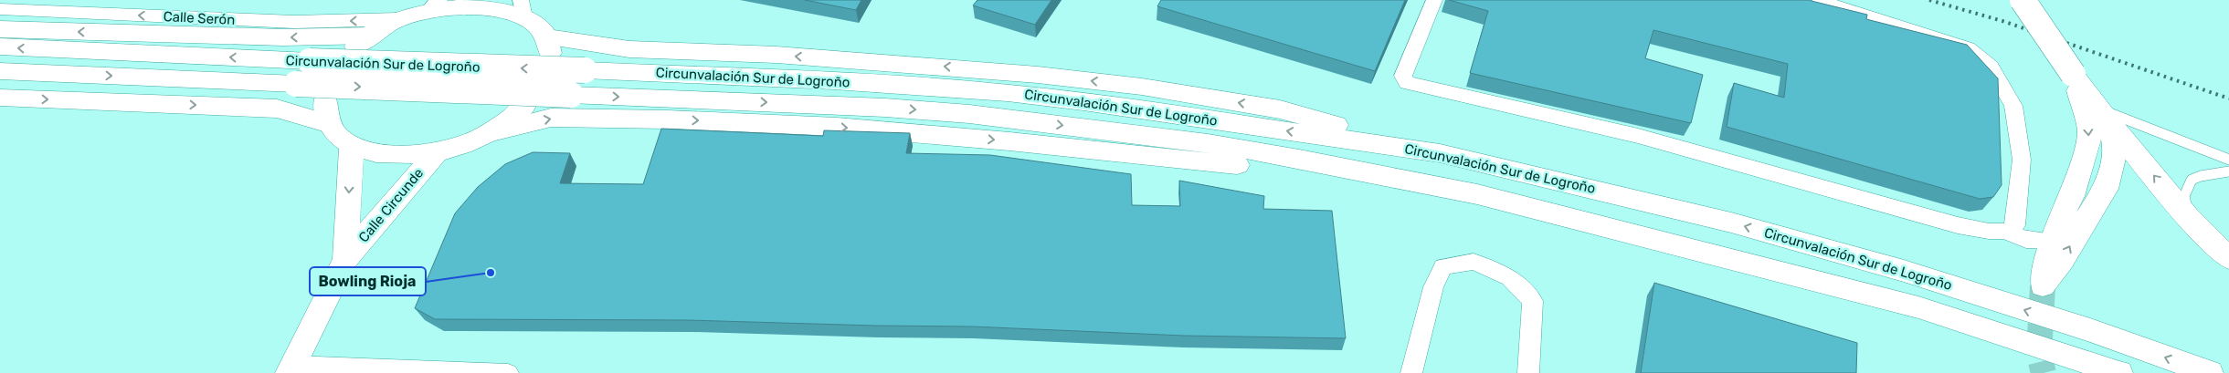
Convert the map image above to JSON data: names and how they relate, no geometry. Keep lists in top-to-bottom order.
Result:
{
  "streets": {
    "main road": ["Circunvalación Sur de Logroño", "Calle Circunde"],
    "street": ["Calle Serón"]
  },
  "one_way": ["Calle Serón"],
  "places": ["Bowling Rioja"]
}
